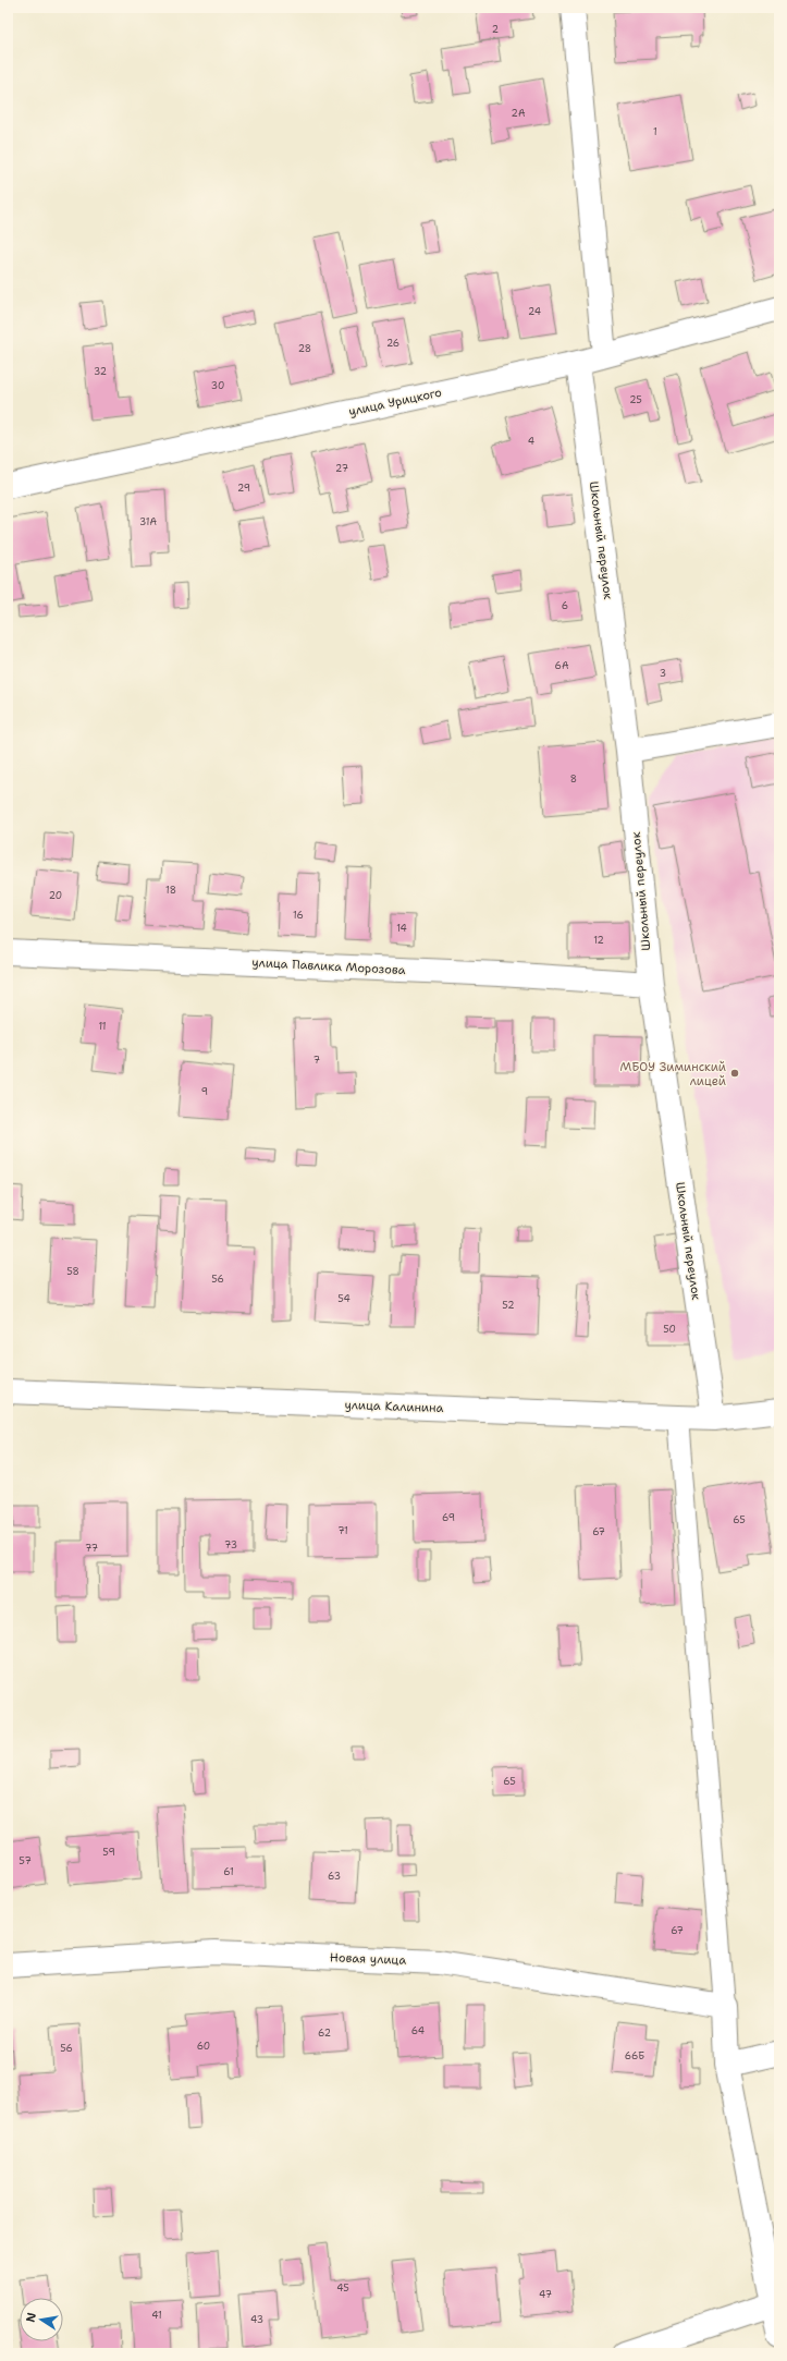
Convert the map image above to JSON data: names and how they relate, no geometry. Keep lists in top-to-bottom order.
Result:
{
  "streets": {
    "street": [
      "улица Урицкого",
      "Школьный переулок",
      "улица Павлика Морозова",
      "улица Калинина",
      "Новая улица"
    ]
  },
  "crossings": [
    ["улица Урицкого", "Школьный переулок"],
    ["Школьный переулок", "улица Павлика Морозова"],
    ["Школьный переулок", "улица Калинина"]
  ],
  "places": ["МБОУ Зиминский лицей"],
  "house_numbers": [
    "2",
    "2А",
    "1",
    "24",
    "26",
    "28",
    "32",
    "30",
    "25",
    "4",
    "27",
    "29",
    "31А",
    "6",
    "6А",
    "3",
    "8",
    "18",
    "20",
    "16",
    "14",
    "12",
    "11",
    "7",
    "9",
    "58",
    "56",
    "54",
    "52",
    "50",
    "69",
    "65",
    "71",
    "67",
    "73",
    "77",
    "65",
    "59",
    "57",
    "61",
    "63",
    "67",
    "64",
    "62",
    "60",
    "56",
    "66Б",
    "45",
    "47",
    "41",
    "43"
  ],
  "north": "left"
}
